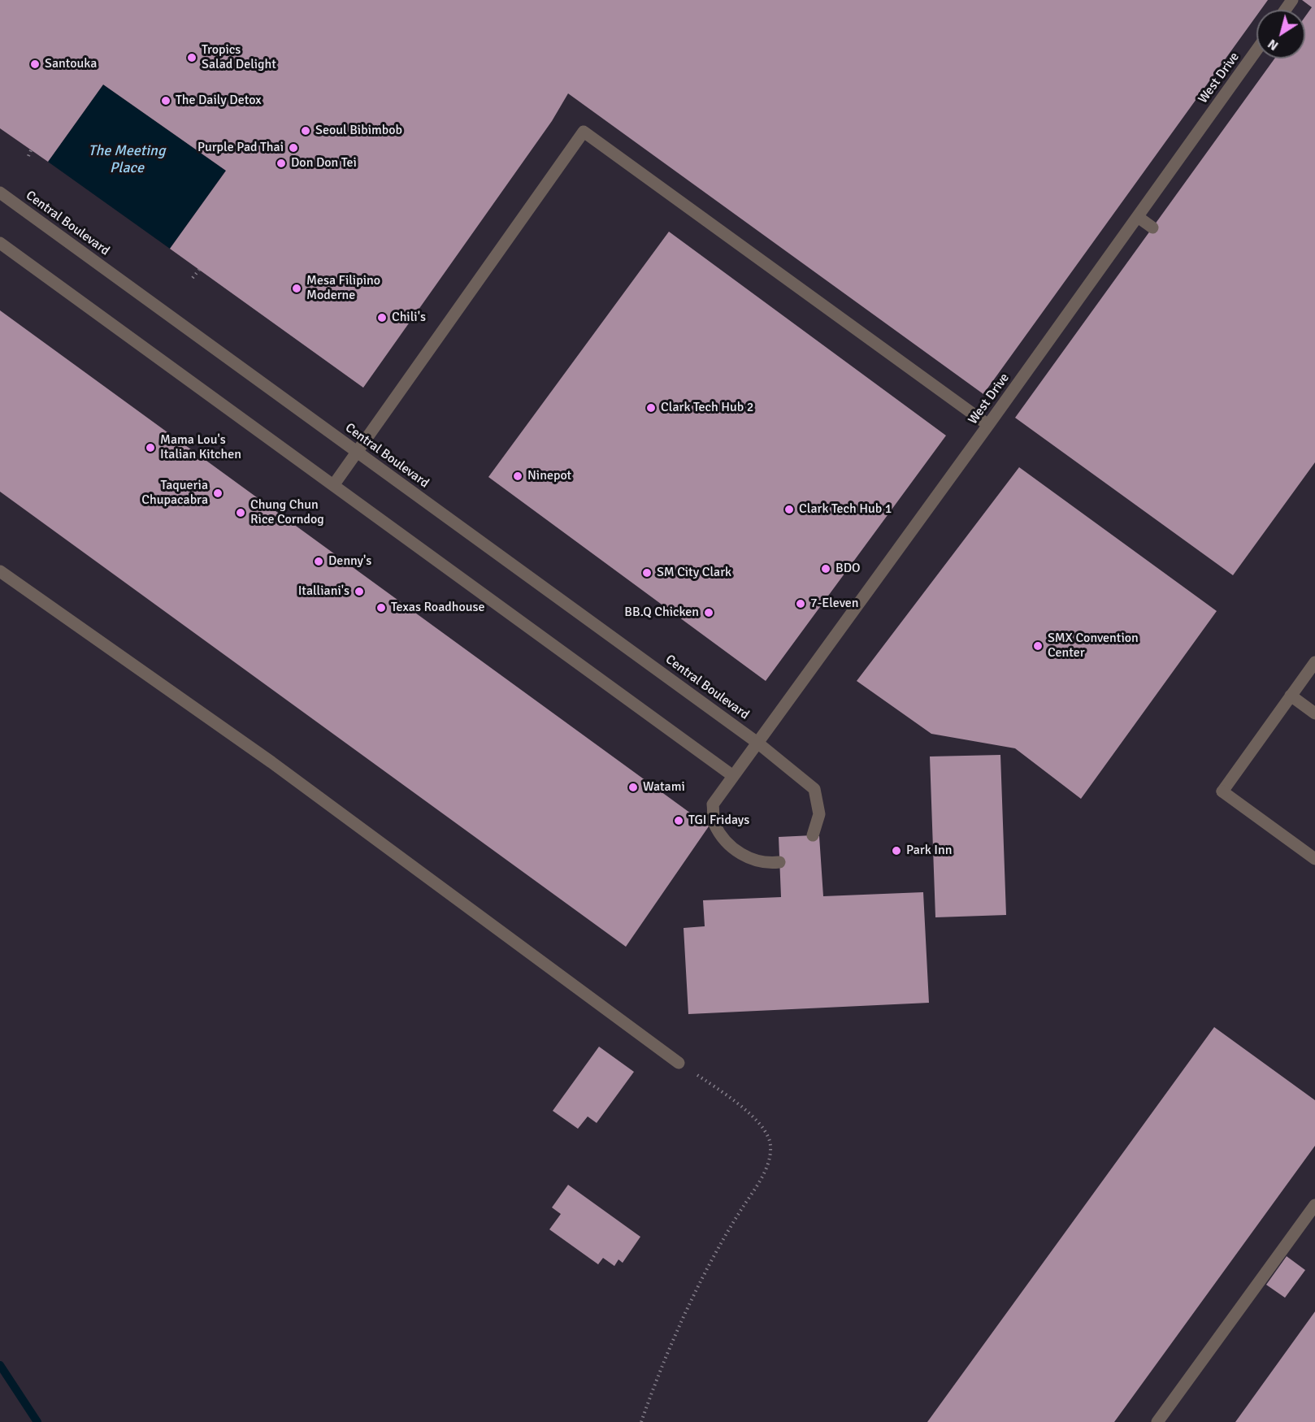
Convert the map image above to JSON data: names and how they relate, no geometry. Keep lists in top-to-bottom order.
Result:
{
  "streets": {
    "street": ["West Drive", "Central Boulevard"]
  },
  "crossings": [
    ["West Drive", "Central Boulevard"]
  ],
  "water": ["The Meeting Place"],
  "places": [
    "Tropics Salad Delight",
    "Santouka",
    "The Daily Detox",
    "Seoul Bibimbob",
    "Purple Pad Thai",
    "Don Don Tei",
    "Mesa Filipino Moderne",
    "Chili's",
    "Clark Tech Hub 2",
    "Mama Lou's Italian Kitchen",
    "Ninepot",
    "Taqueria Chupacabra",
    "Clark Tech Hub 1",
    "Chung Chun Rice Corndog",
    "Denny's",
    "BDO",
    "SM City Clark",
    "Italliani's",
    "7-Eleven",
    "Texas Roadhouse",
    "BB.Q Chicken",
    "SMX Convention Center",
    "Watami",
    "TGI Fridays",
    "Park Inn"
  ],
  "north": "bottom left"
}
